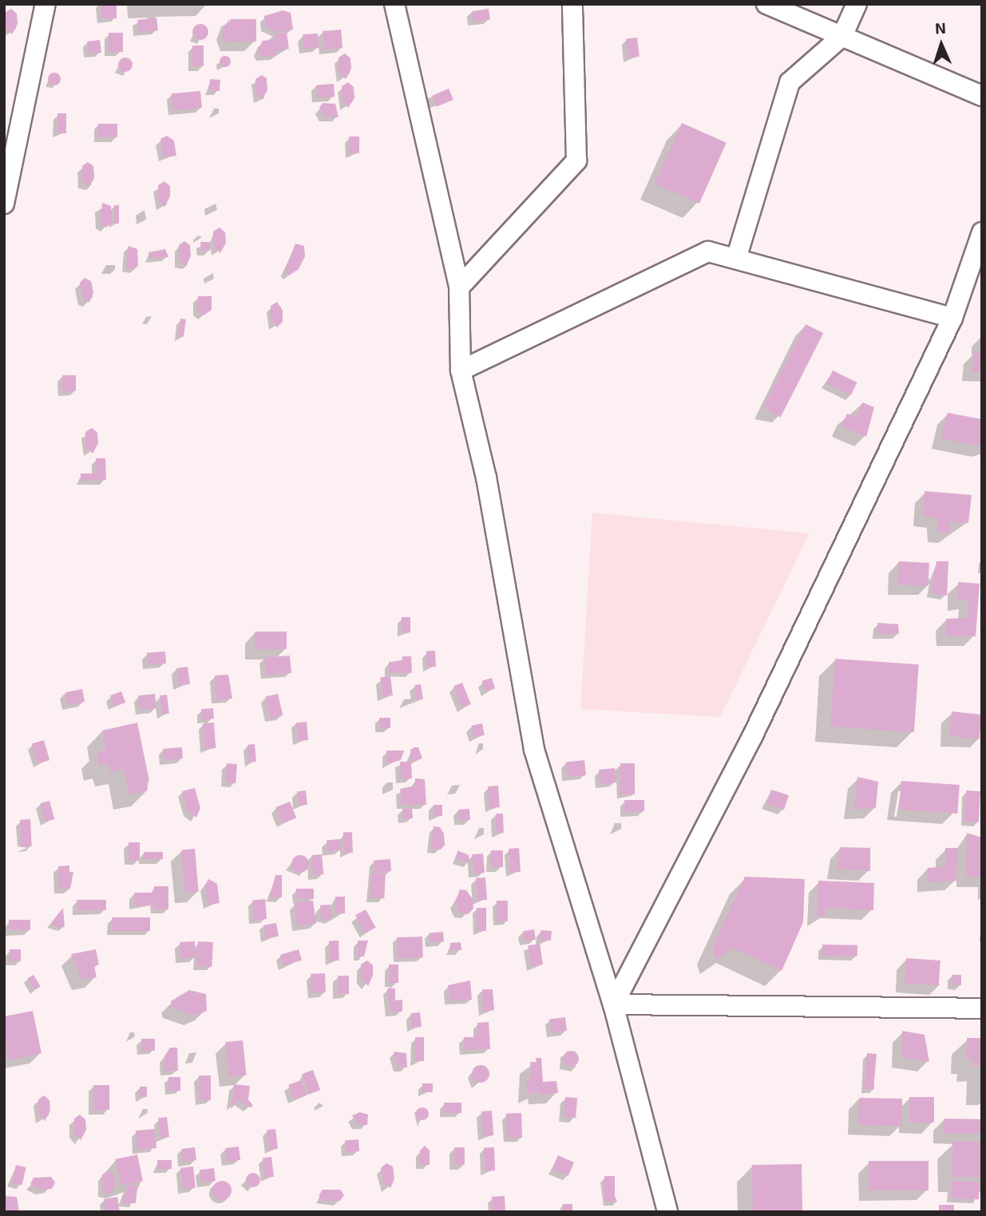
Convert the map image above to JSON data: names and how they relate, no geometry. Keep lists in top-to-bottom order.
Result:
{
  "north": "top"
}
